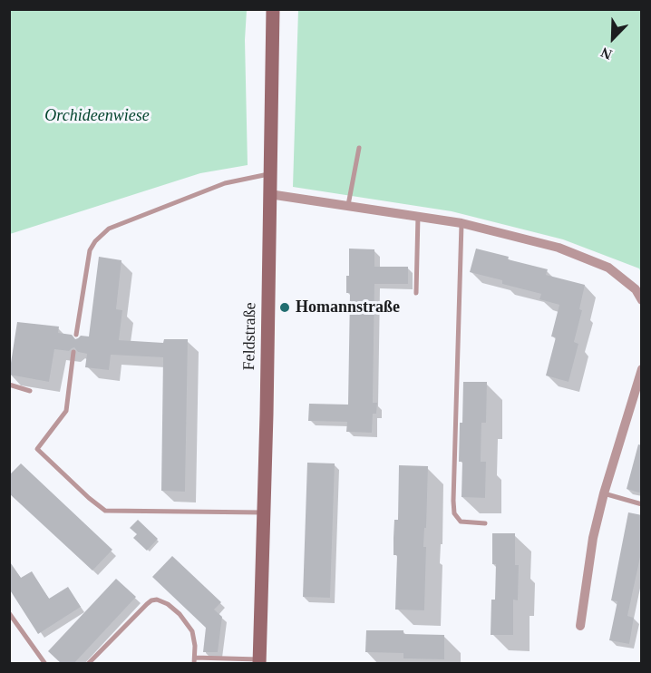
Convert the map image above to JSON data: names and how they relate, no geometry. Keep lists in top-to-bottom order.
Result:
{
  "streets": {
    "street": ["Feldstraße"]
  },
  "parks": ["Orchideenwiese"],
  "places": ["Homannstraße"],
  "north": "bottom left"
}
